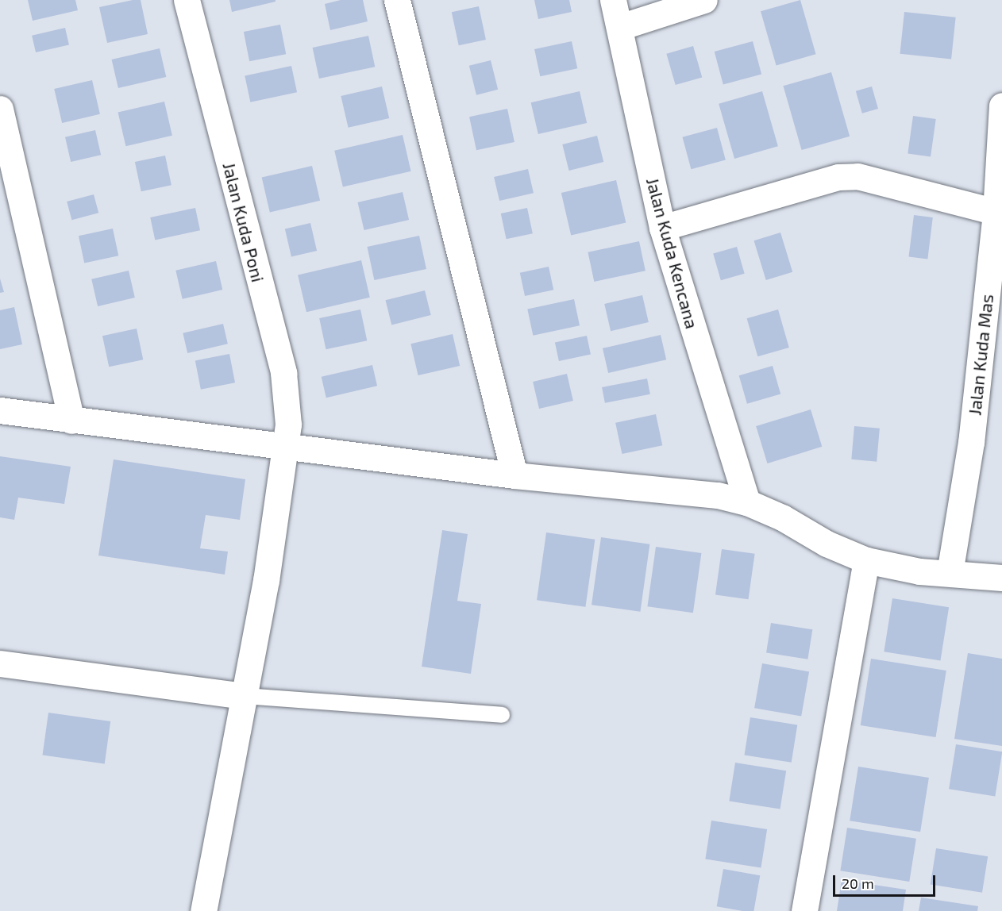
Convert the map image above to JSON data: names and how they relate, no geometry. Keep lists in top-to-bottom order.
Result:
{
  "streets": {
    "street": ["Jalan Kuda Poni", "Jalan Kuda Kencana", "Jalan Kuda Mas"]
  },
  "scale_bar": "20 m"
}
